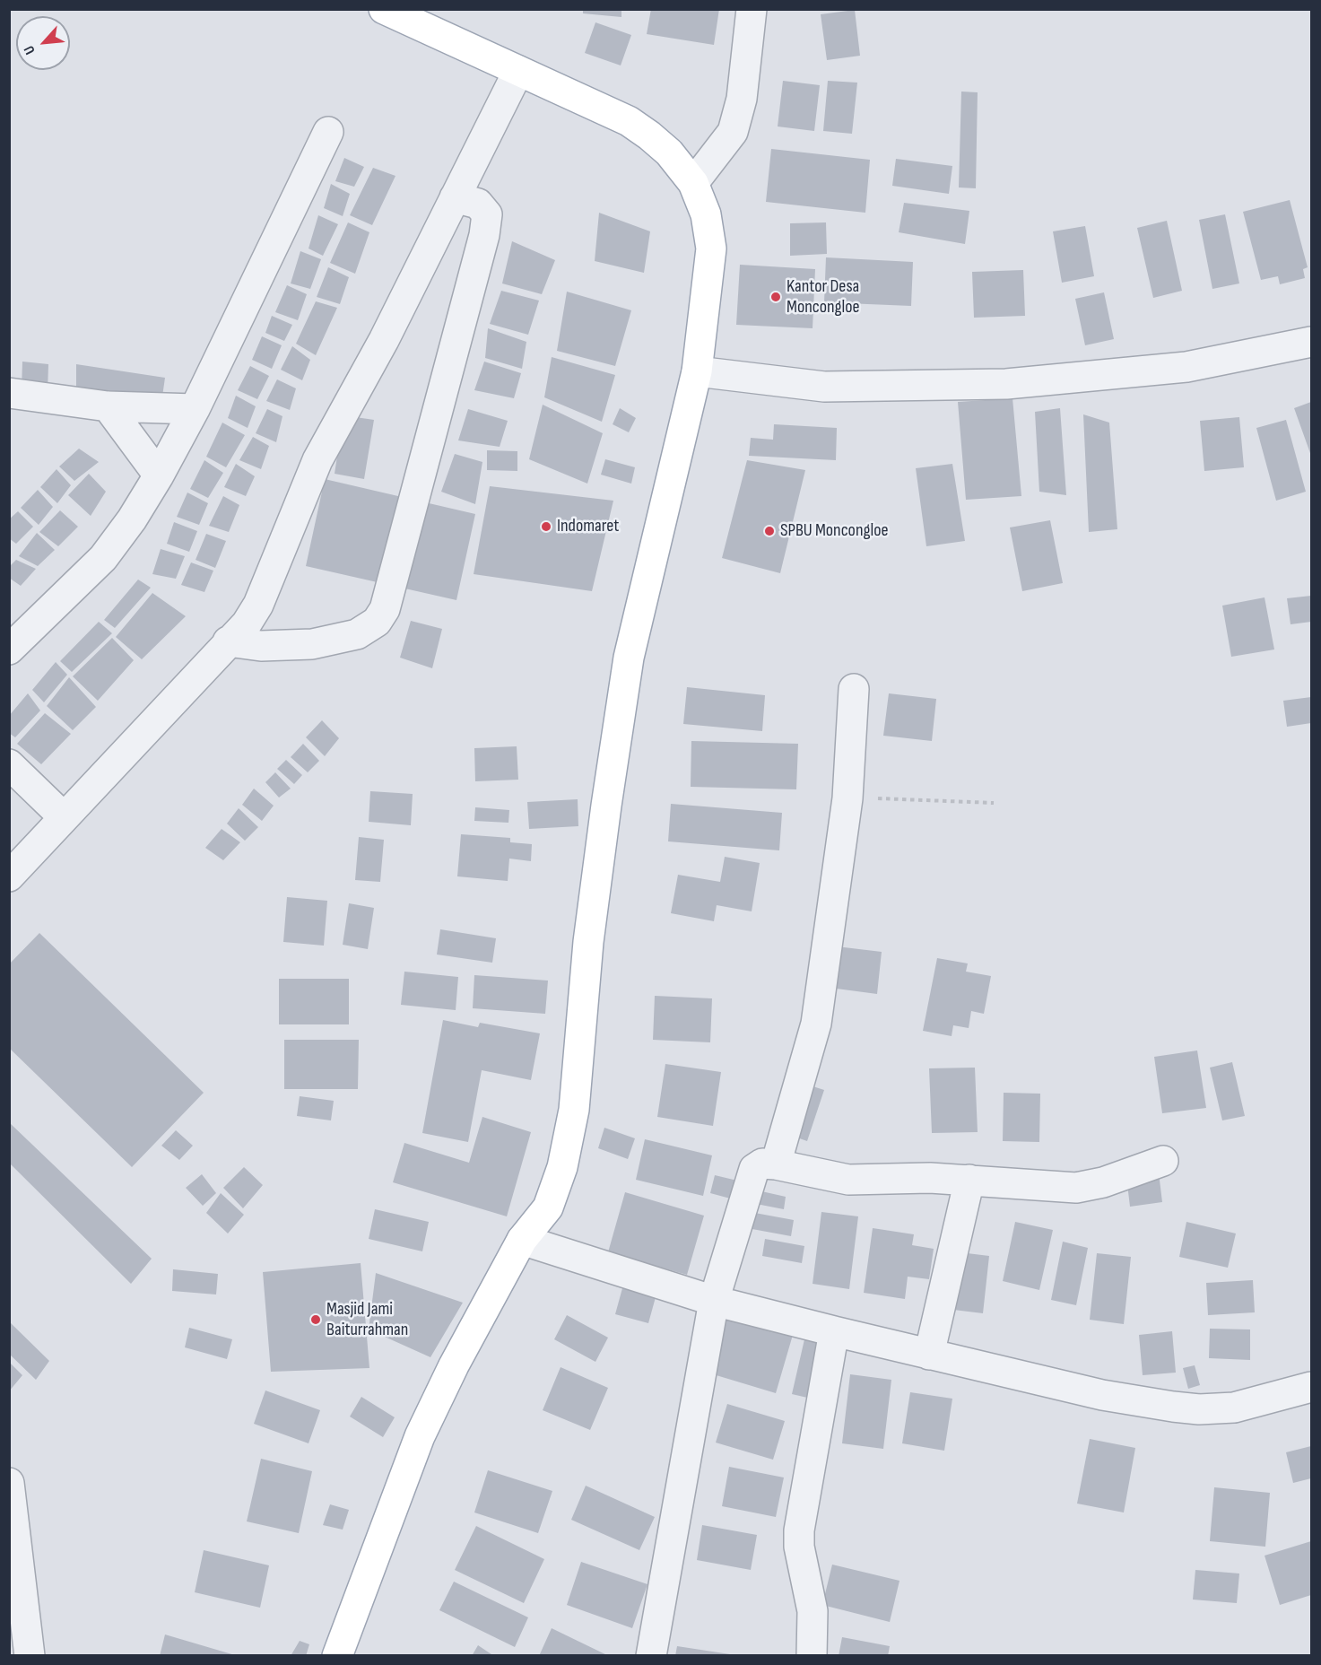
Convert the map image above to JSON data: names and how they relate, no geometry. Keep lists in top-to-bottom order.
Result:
{
  "places": [
    "Kantor Desa Moncongloe",
    "Indomaret",
    "SPBU Moncongloe",
    "Masjid Jami Baiturrahman"
  ],
  "north": "bottom left"
}
